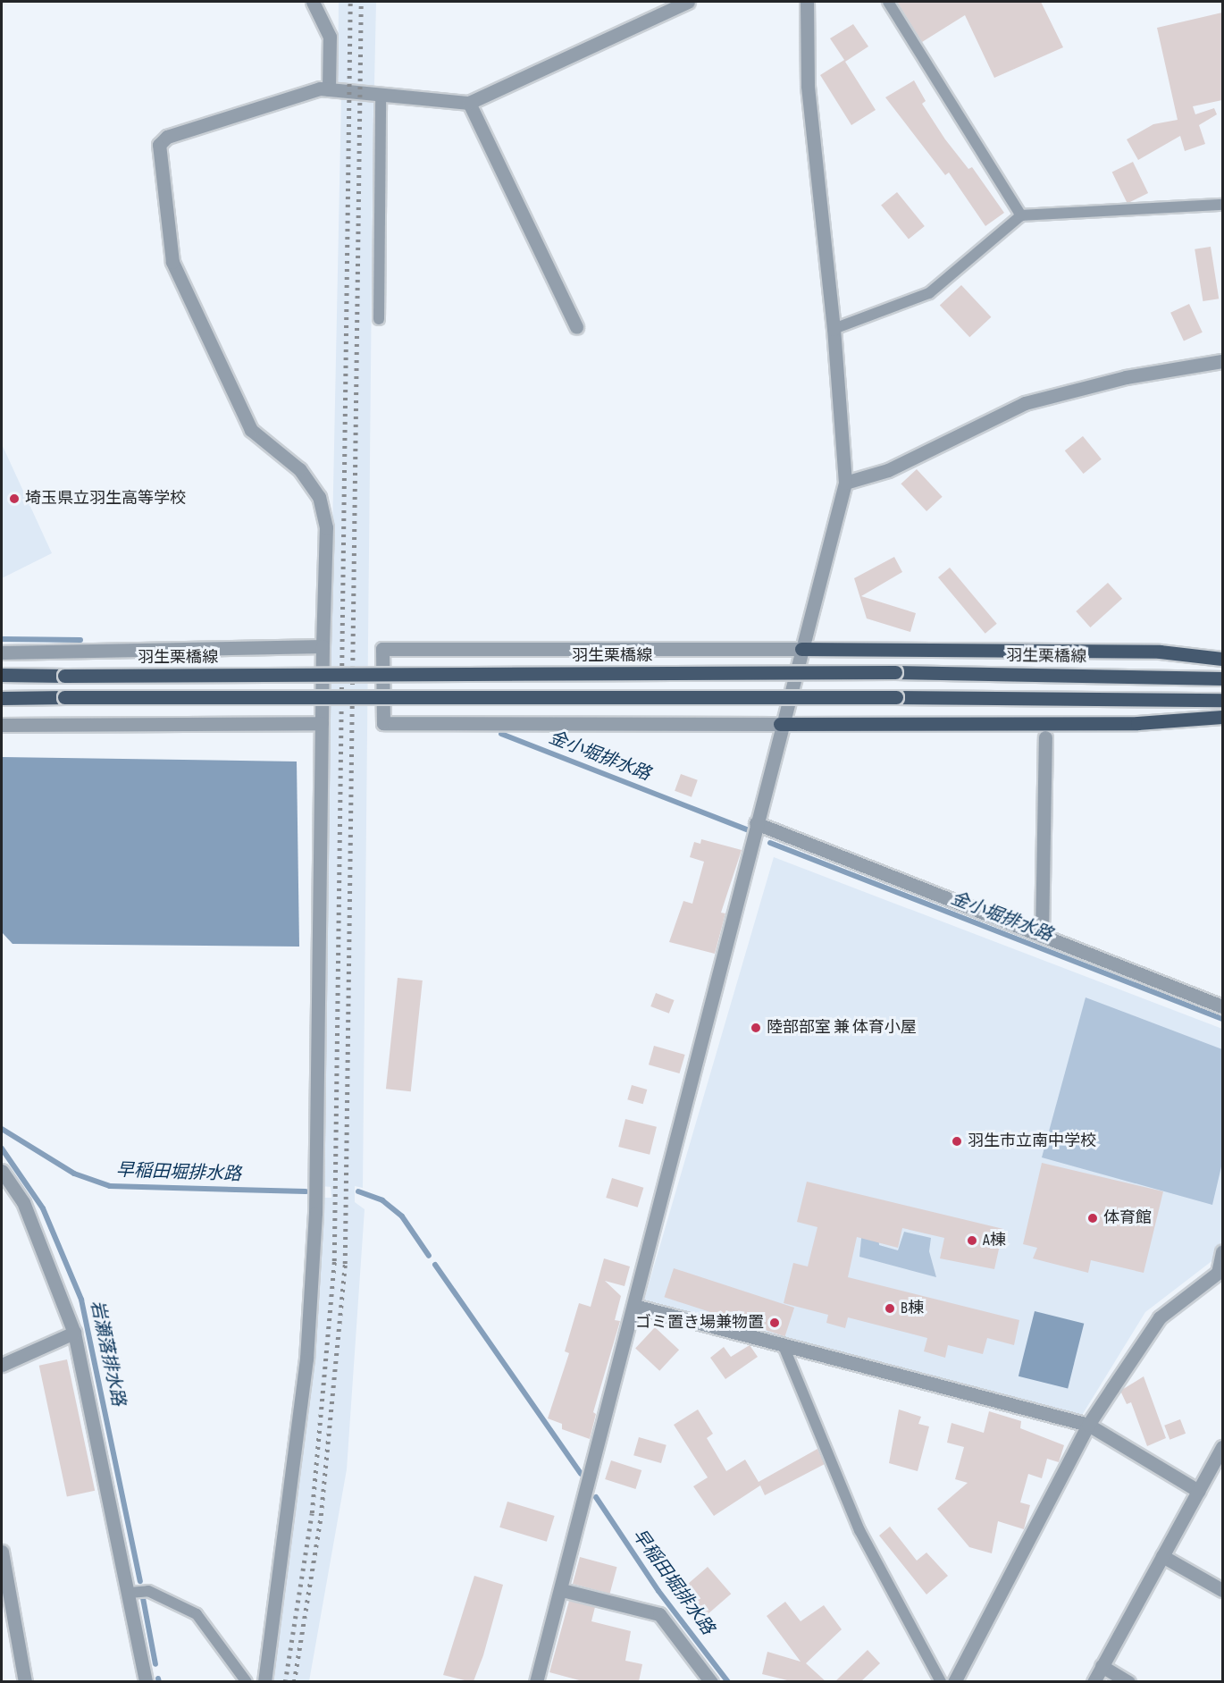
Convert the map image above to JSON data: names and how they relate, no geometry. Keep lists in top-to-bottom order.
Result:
{
  "streets": {
    "main road": ["羽生栗橋線"]
  },
  "water": ["金小堀排水路", "早稲田堀排水路", "岩瀬落排水路"],
  "places": [
    "埼玉県立羽生高等学校",
    "陸部部室 兼 体育小屋",
    "羽生市立南中学校",
    "体育館",
    "A棟",
    "B棟",
    "ゴミ置き場兼物置"
  ]
}
